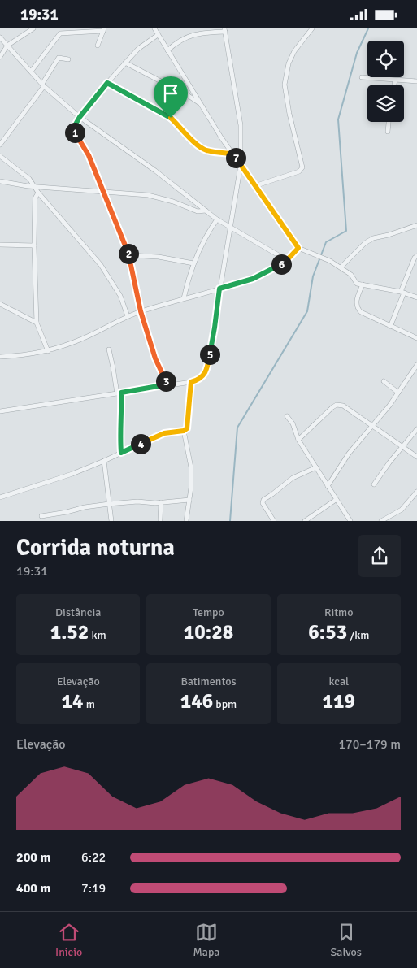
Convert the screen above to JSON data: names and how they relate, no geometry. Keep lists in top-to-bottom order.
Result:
{
  "page": {
    "status": "19:31",
    "pins": [
      "1",
      "7",
      "2",
      "6",
      "5",
      "3",
      "4"
    ],
    "heading": ["Corrida noturna", "19:31"],
    "stats": [
      ["Distância", "1.52 km"],
      ["Tempo", "10:28"],
      ["Ritmo", "6:53 /km"],
      ["Elevação", "14 m"],
      ["Batimentos", "146 bpm"],
      ["kcal", "119"]
    ],
    "chart": ["Elevação", "170–179 m"],
    "list": [
      {
        "name": "200 m",
        "note": "6:22"
      },
      {
        "name": "400 m",
        "note": "7:19"
      }
    ],
    "tabs": ["Início", "Mapa", "Salvos"]
  }
}
